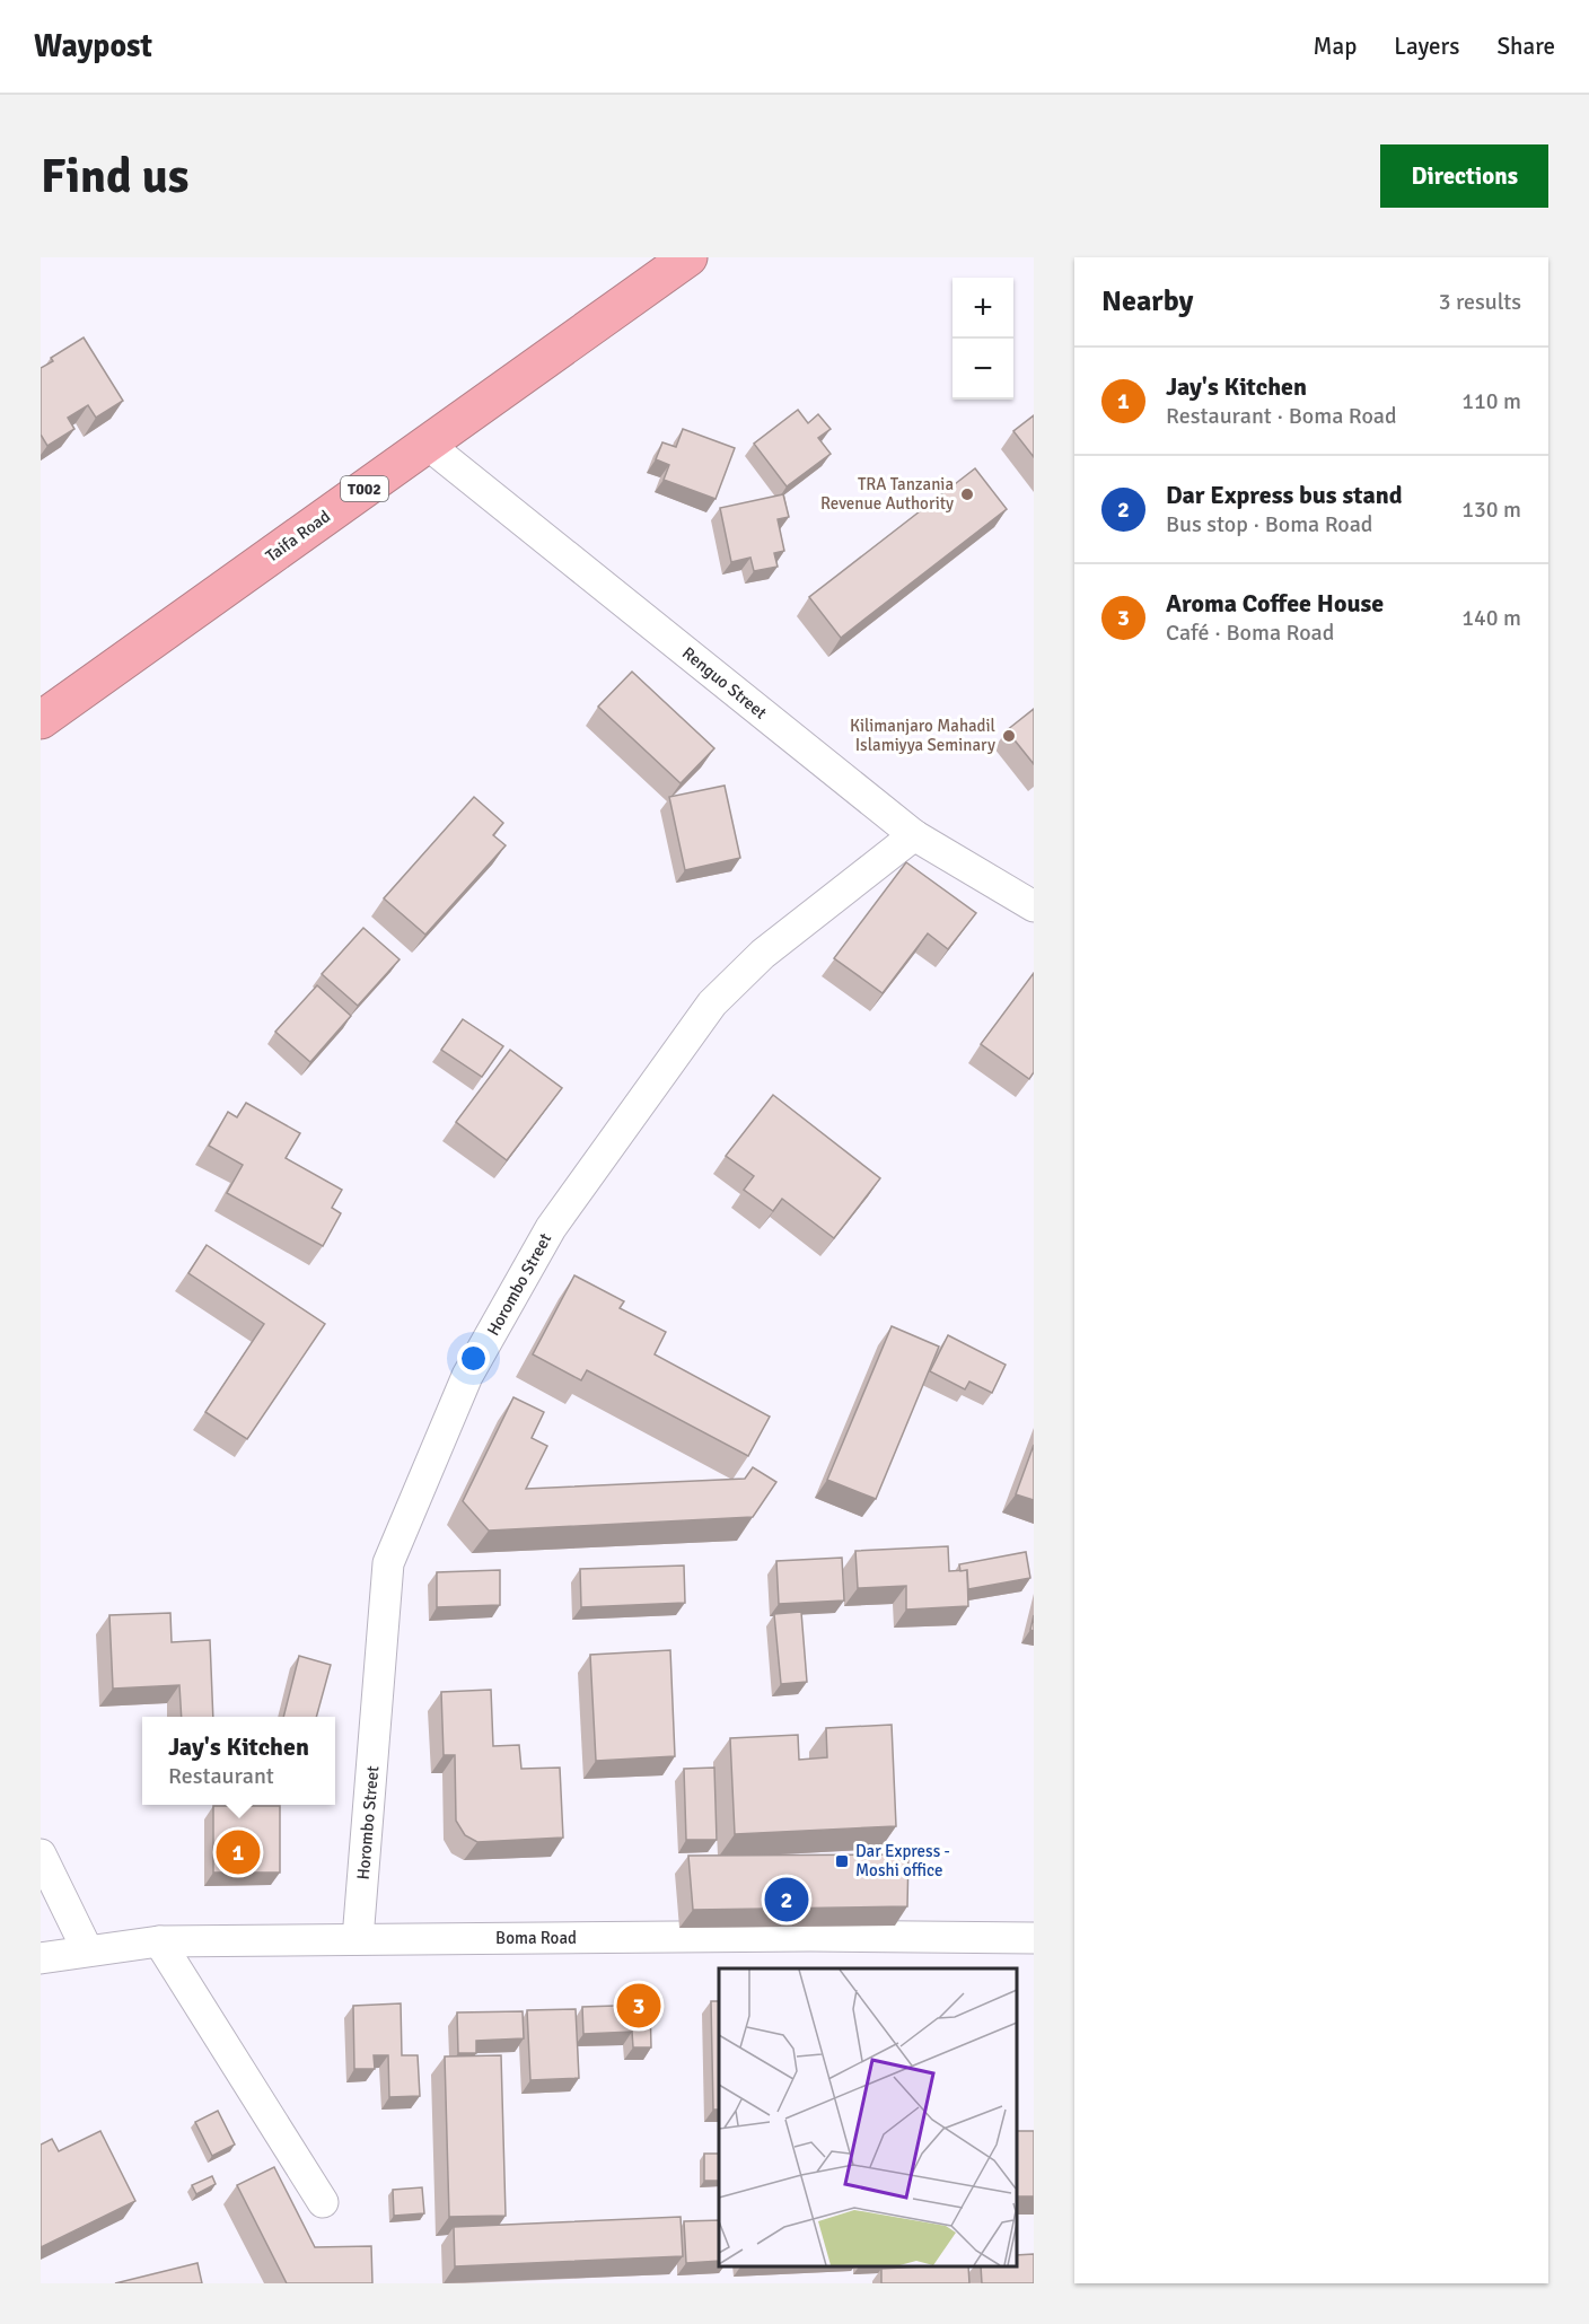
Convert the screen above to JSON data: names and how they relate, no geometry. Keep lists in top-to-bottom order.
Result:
{
  "streets": {
    "highway": ["T002", "Taifa Road"],
    "street": ["Renguo Street", "Horombo Street", "Boma Road"]
  },
  "crossings": [
    ["Taifa Road", "Renguo Street"],
    ["Renguo Street", "Horombo Street"],
    ["Horombo Street", "Boma Road"]
  ],
  "places": {
    "other": ["TRA Tanzania Revenue Authority", "Kilimanjaro Mahadil Islamiyya Seminary"],
    "transit": ["Dar Express - Moshi office"]
  },
  "page": {
    "header": "Waypost",
    "nav": ["Map", "Layers", "Share"],
    "buttons": "Directions",
    "title": "Find us",
    "heading": ["Nearby", "3 results"],
    "map_buttons": ["+", "−"],
    "list": [
      {
        "mark": "1",
        "name": "Jay's Kitchen",
        "note": "Restaurant · Boma Road",
        "value": "110 m"
      },
      {
        "mark": "2",
        "name": "Dar Express bus stand",
        "note": "Bus stop · Boma Road",
        "value": "130 m"
      },
      {
        "mark": "3",
        "name": "Aroma Coffee House",
        "note": "Café · Boma Road",
        "value": "140 m"
      }
    ],
    "popup": ["Jay's Kitchen", "Restaurant"],
    "pins": ["1", "2", "3"]
  }
}
